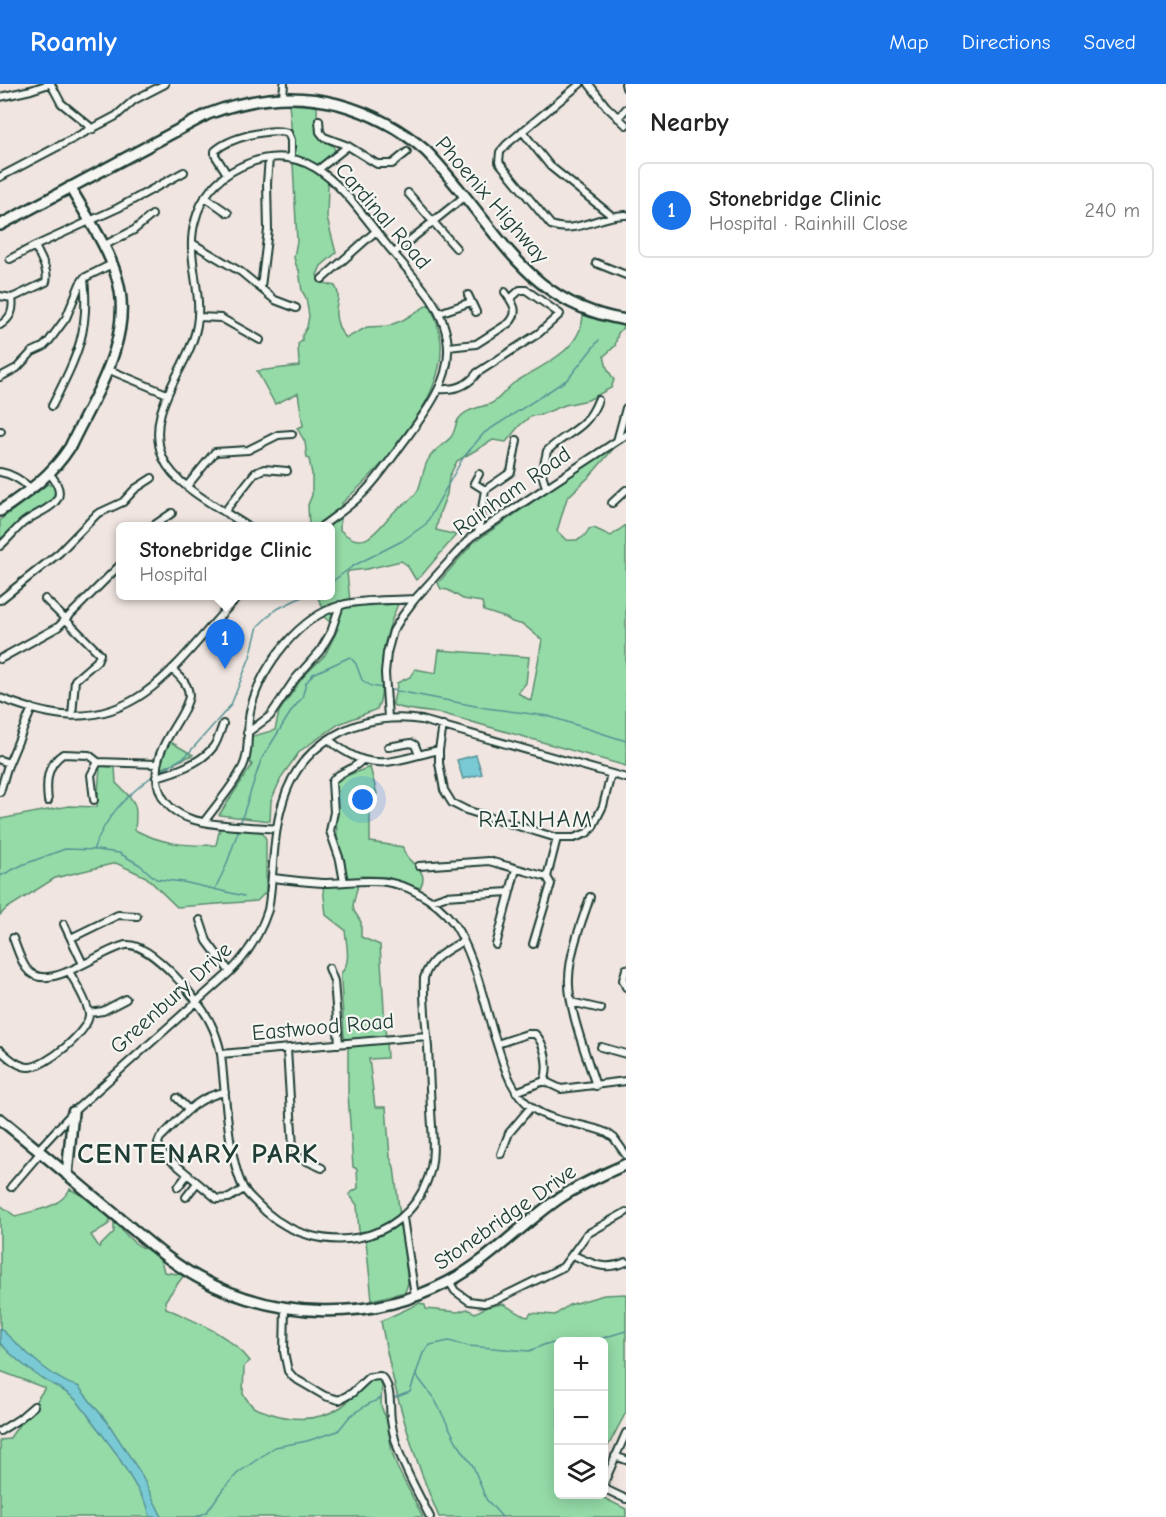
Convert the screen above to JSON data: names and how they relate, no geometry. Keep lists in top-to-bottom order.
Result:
{
  "streets": {
    "street": [
      "Phoenix Highway",
      "Cardinal Road",
      "Rainham Road",
      "Greenbury Drive",
      "Eastwood Road",
      "Stonebridge Drive"
    ]
  },
  "crossings": [
    ["Rainham Road", "Greenbury Drive"],
    ["Greenbury Drive", "Stonebridge Drive"]
  ],
  "districts": ["RAINHAM", "CENTENARY PARK"],
  "page": {
    "header": "Roamly",
    "nav": ["Map", "Directions", "Saved"],
    "heading": "Nearby",
    "list": [
      {
        "mark": "1",
        "name": "Stonebridge Clinic",
        "note": "Hospital · Rainhill Close",
        "value": "240 m"
      }
    ],
    "popup": ["Stonebridge Clinic", "Hospital"],
    "pins": "1",
    "map_buttons": ["+", "−"]
  }
}
